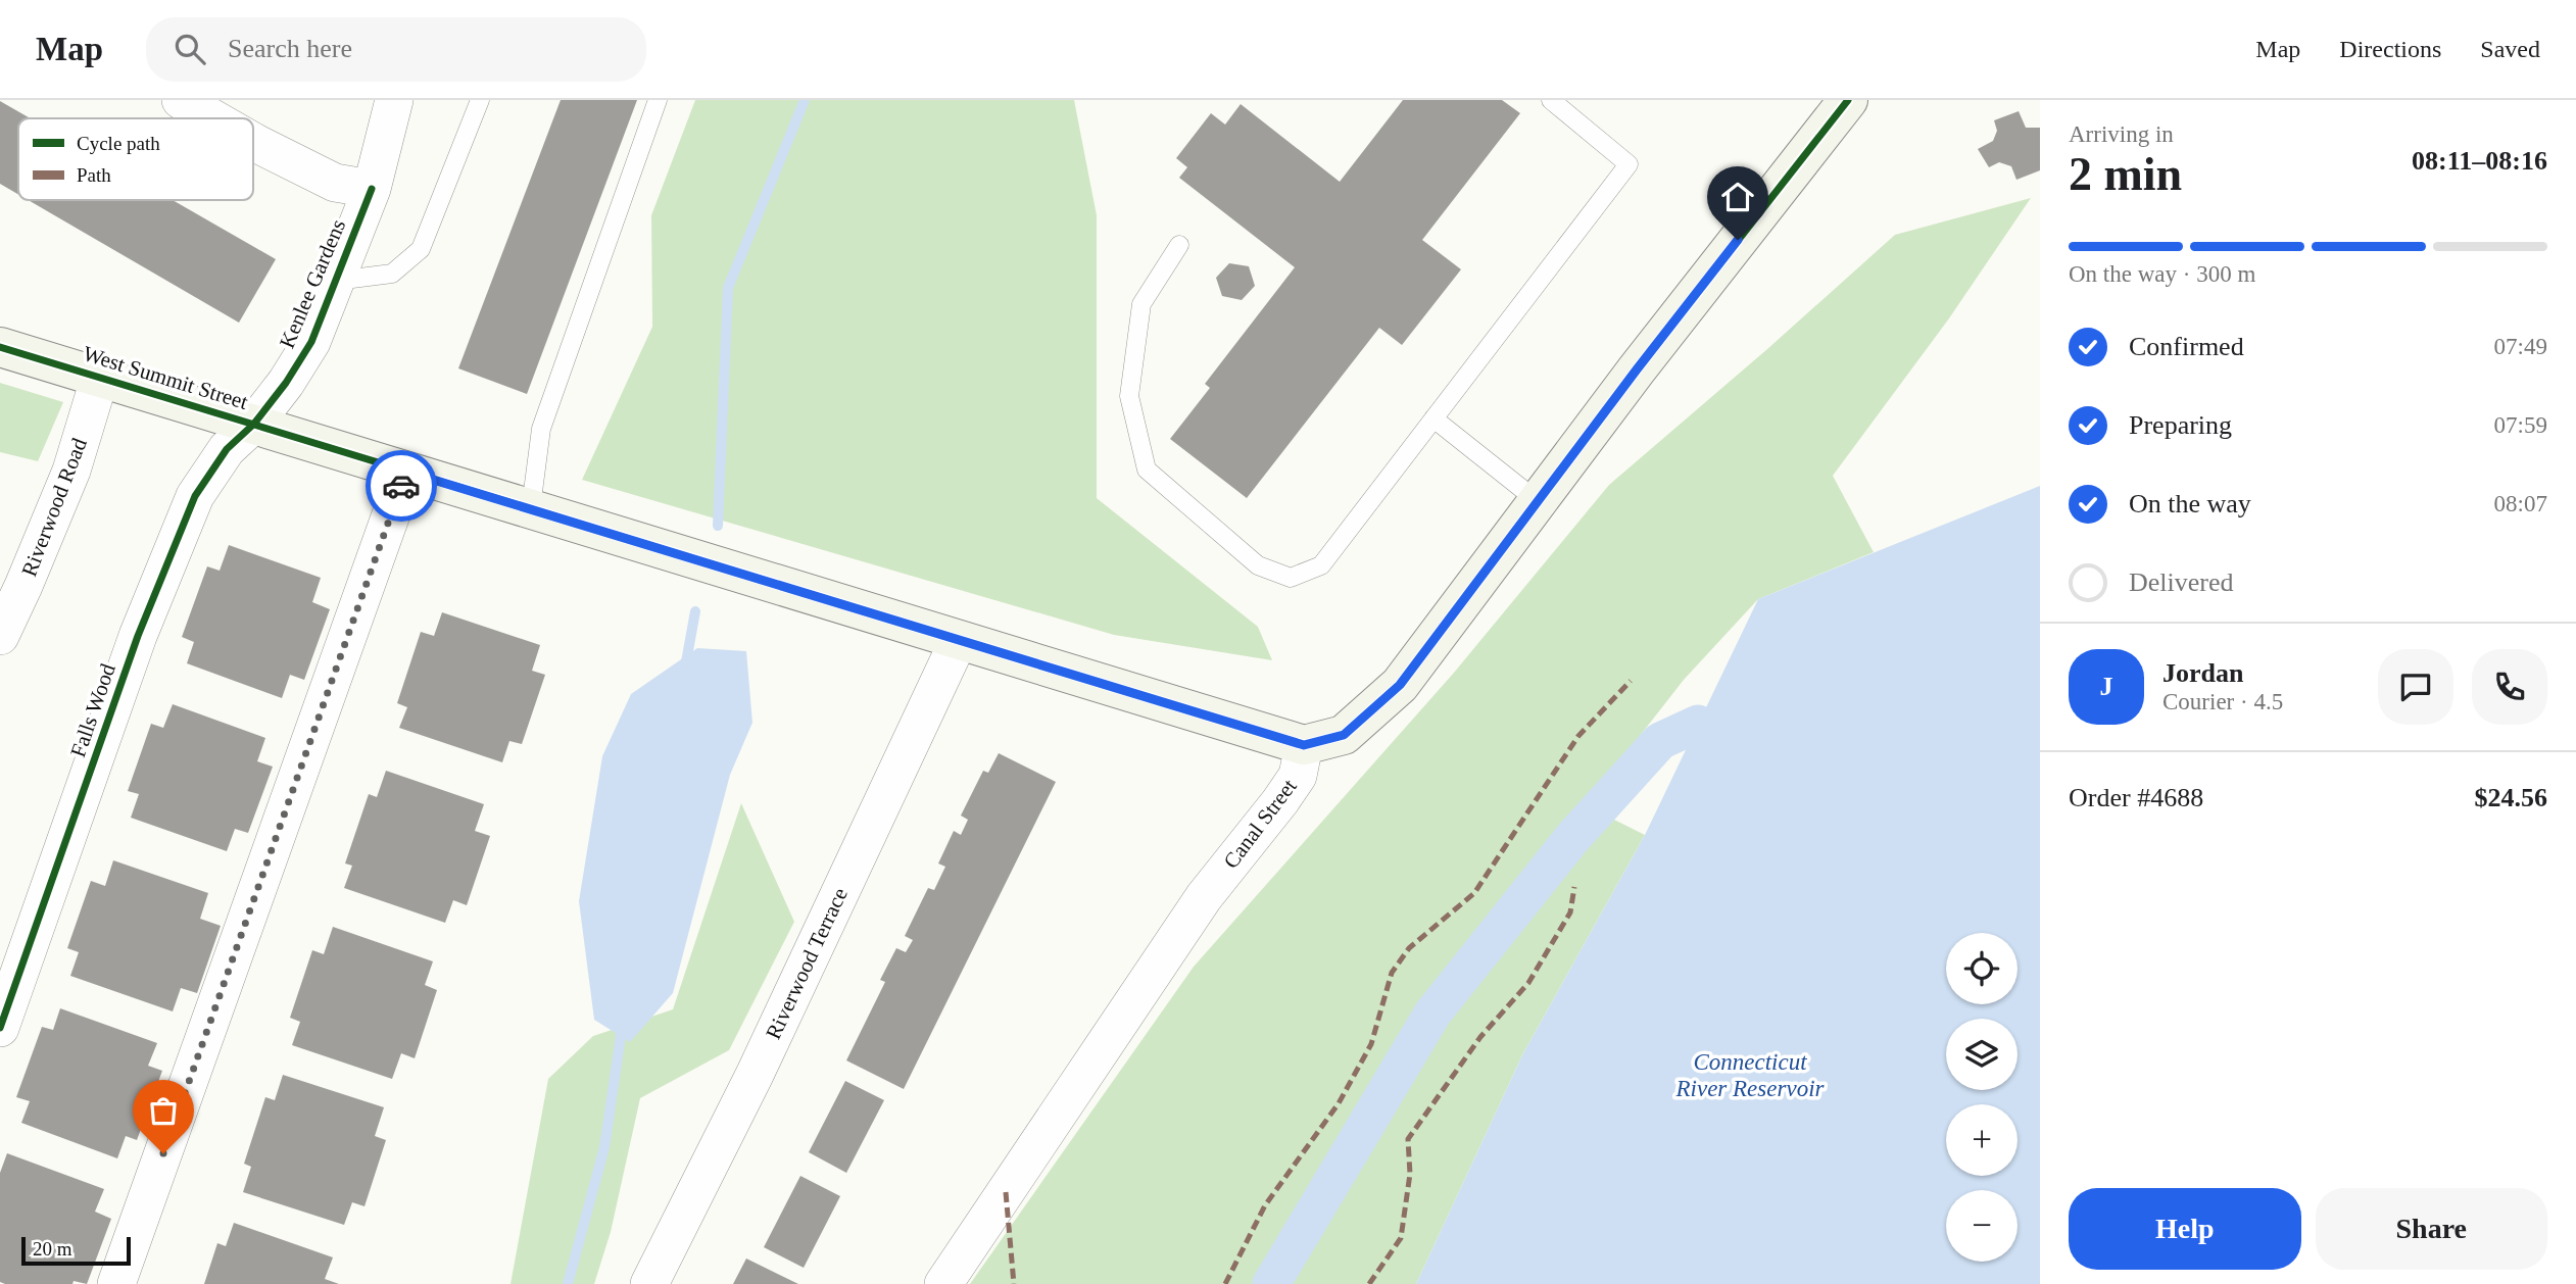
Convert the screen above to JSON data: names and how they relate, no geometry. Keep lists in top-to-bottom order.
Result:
{
  "streets": {
    "street": [
      "Kenlee Gardens",
      "West Summit Street",
      "Riverwood Road",
      "Falls Wood",
      "Canal Street",
      "Riverwood Terrace"
    ]
  },
  "crossings": [
    ["Kenlee Gardens", "West Summit Street"],
    ["Kenlee Gardens", "Falls Wood"],
    ["West Summit Street", "Riverwood Road"],
    ["West Summit Street", "Falls Wood"],
    ["West Summit Street", "Canal Street"],
    ["West Summit Street", "Riverwood Terrace"]
  ],
  "water": ["Connecticut River Reservoir"],
  "legend": ["Cycle path", "Path"],
  "scale_bar": "20 m",
  "page": {
    "header": "Map",
    "search": "Search here",
    "nav": ["Map", "Directions", "Saved"],
    "heading": ["2 min", "Arriving in", "08:11–08:16"],
    "panel": [
      "Jordan",
      "Courier · 4.5",
      "Order #4688",
      "$24.56"
    ],
    "bar": "On the way · 300 m",
    "list": [
      ["Confirmed", "07:49"],
      ["Preparing", "07:59"],
      ["On the way", "08:07"],
      "Delivered"
    ],
    "round": "J",
    "map_buttons": ["+", "−"],
    "buttons": ["Help", "Share"],
    "scale": "20 m"
  }
}
